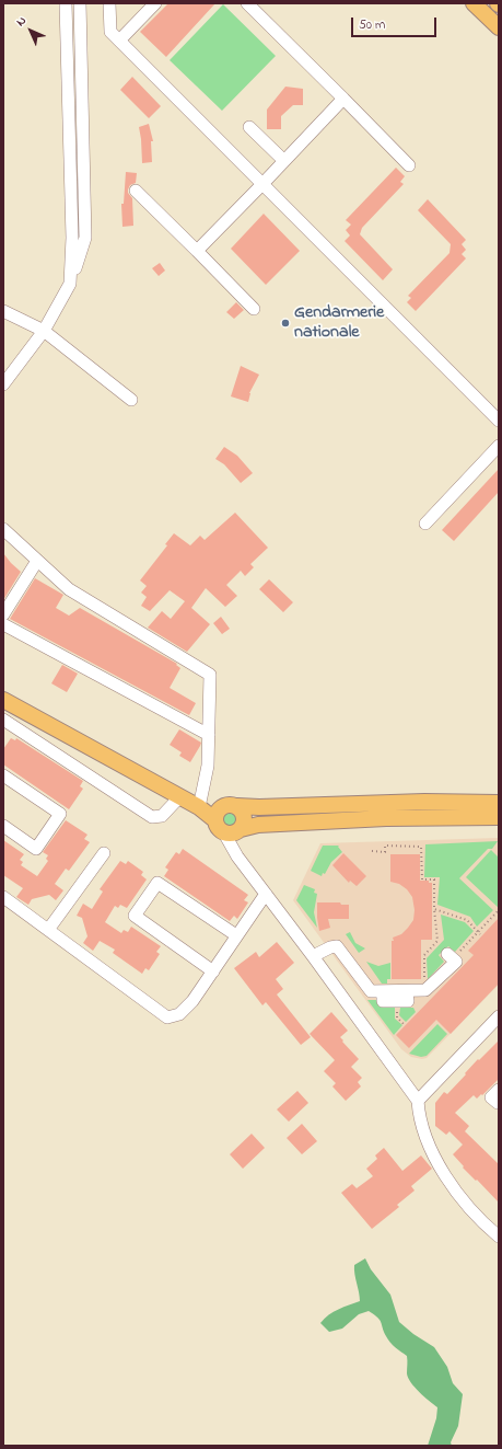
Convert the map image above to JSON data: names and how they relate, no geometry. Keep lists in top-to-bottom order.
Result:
{
  "places": ["Gendarmerie nationale"],
  "scale_bar": "50 m",
  "north": "top left"
}
